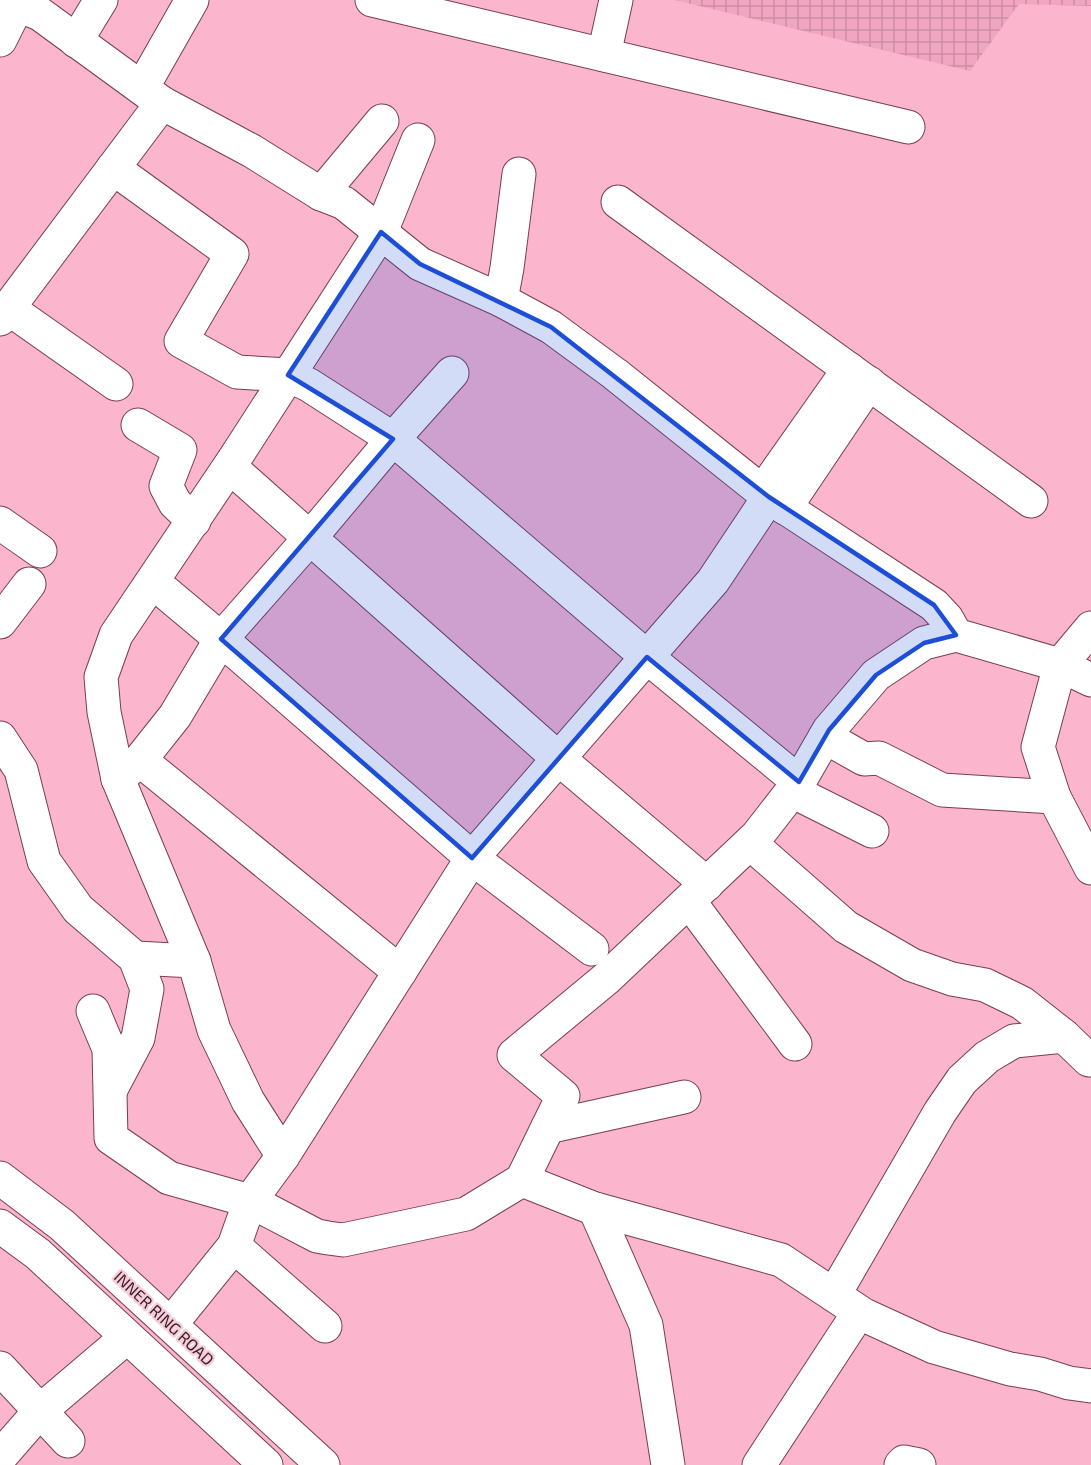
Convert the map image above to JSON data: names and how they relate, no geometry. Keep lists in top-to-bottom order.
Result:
{
  "streets": {
    "street": ["INNER RING ROAD"]
  }
}
